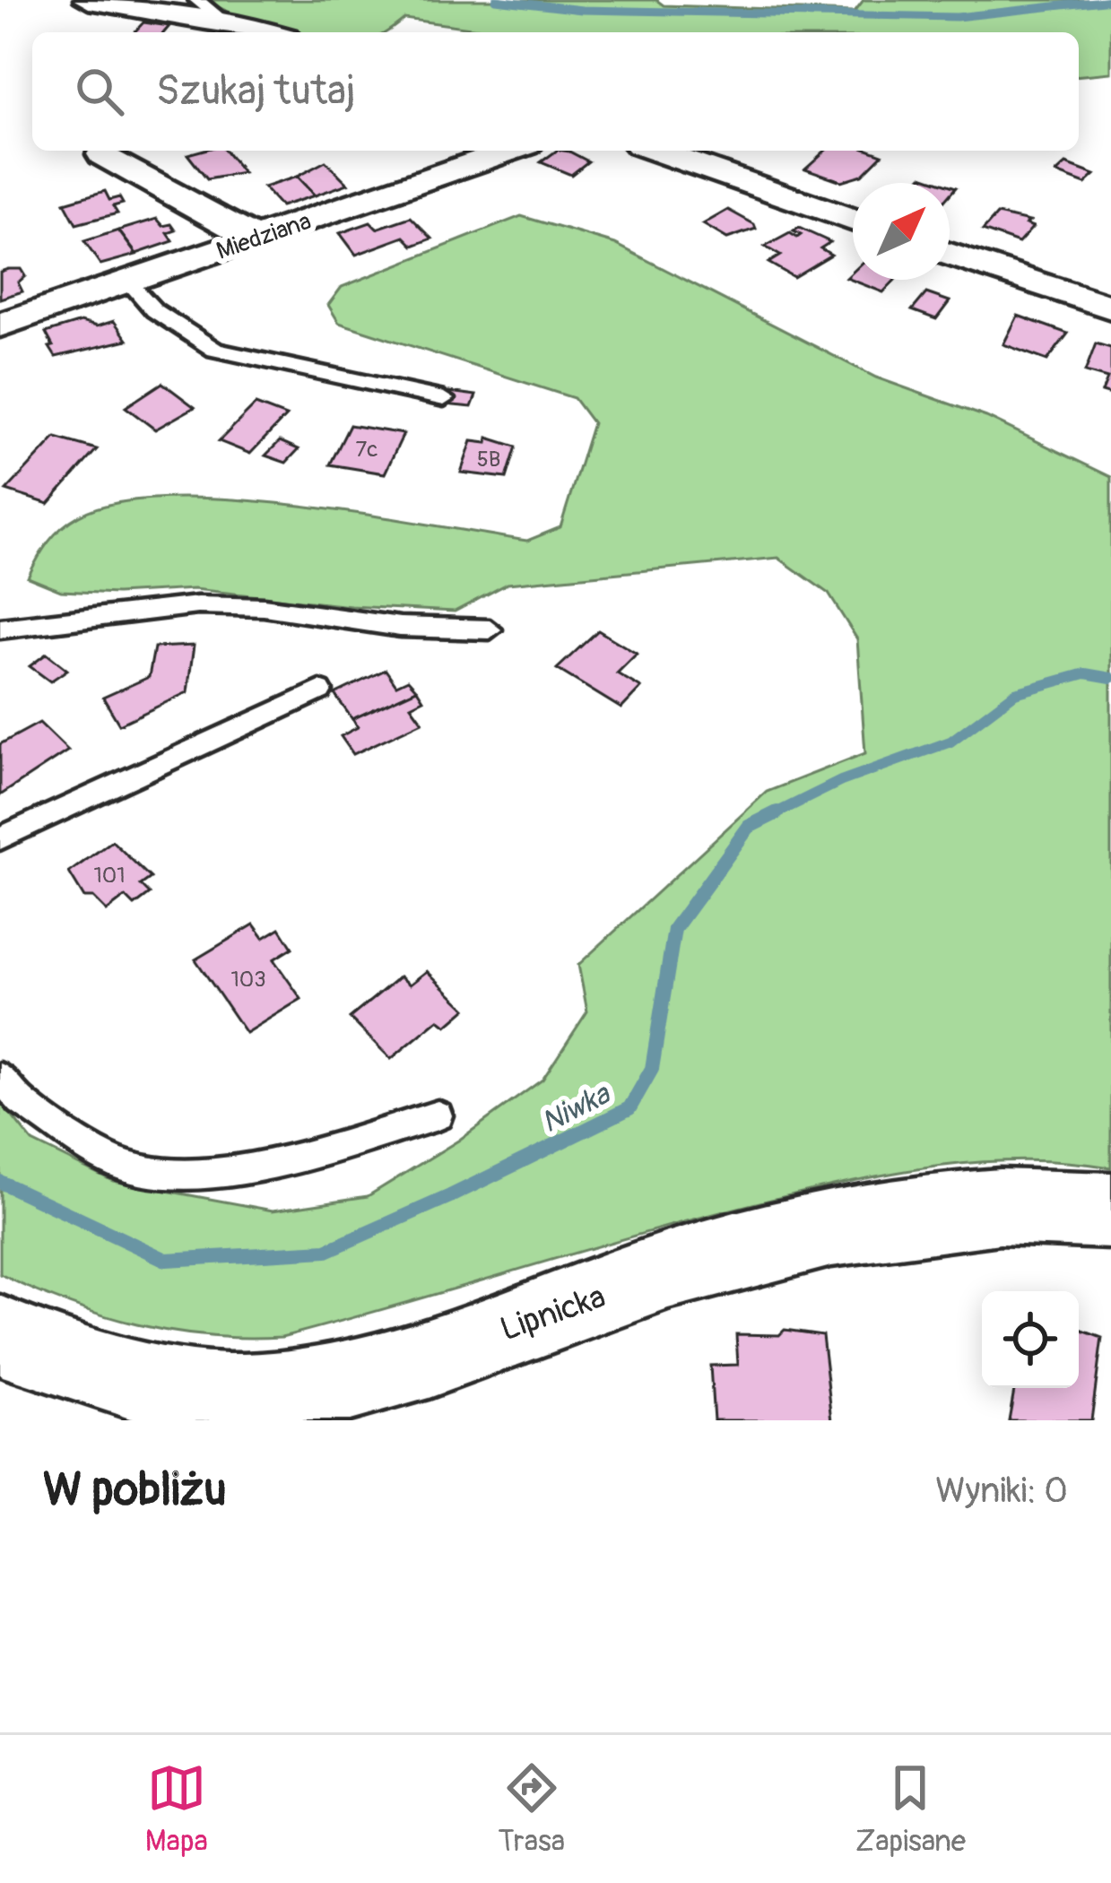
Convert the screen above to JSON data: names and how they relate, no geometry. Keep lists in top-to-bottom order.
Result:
{
  "streets": {
    "street": ["Miedziana", "Lipnicka"]
  },
  "water": ["Niwka"],
  "house_numbers": [
    "7c",
    "5B",
    "101",
    "103"
  ],
  "north": "top right",
  "page": {
    "search": "Szukaj tutaj",
    "heading": ["W pobliżu", "Wyniki: 0"],
    "nav": ["Mapa", "Trasa", "Zapisane"]
  }
}
